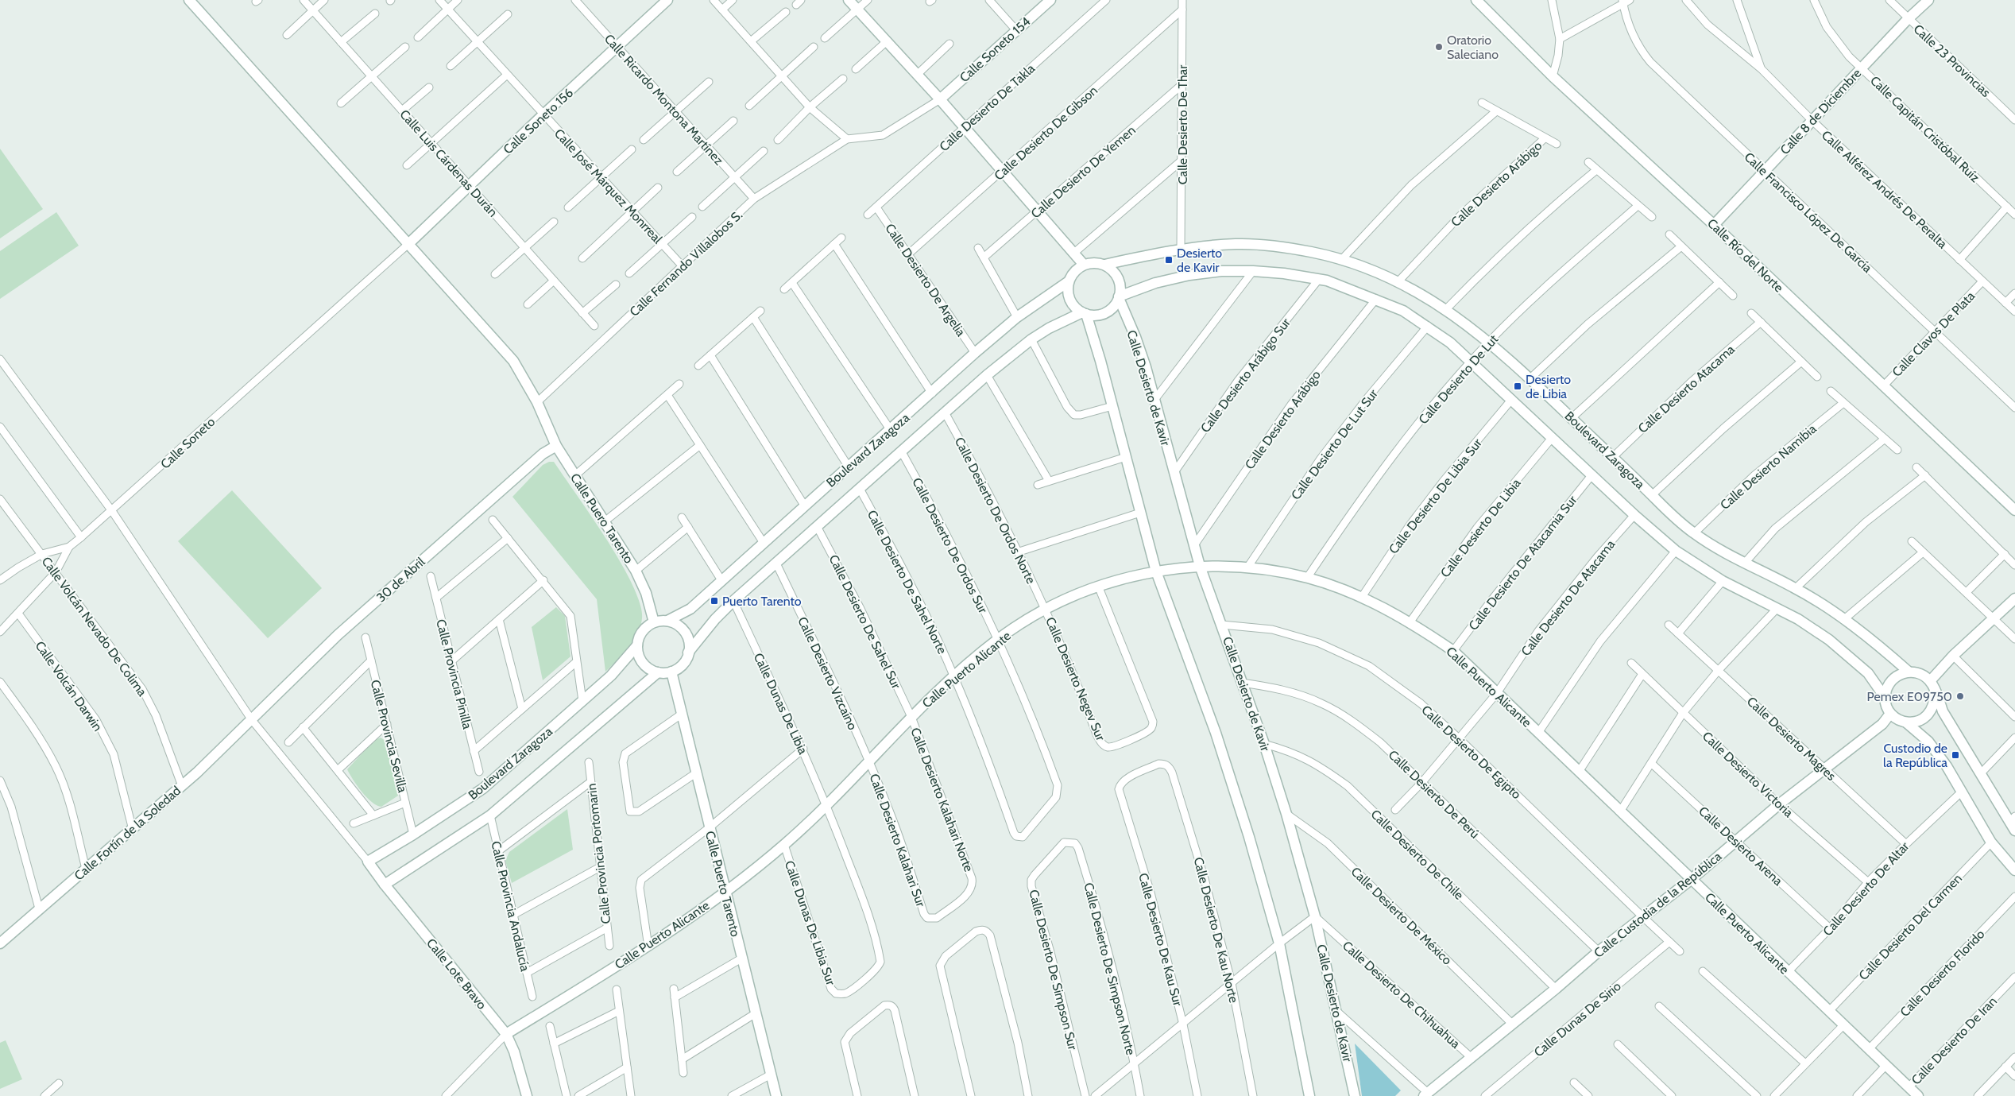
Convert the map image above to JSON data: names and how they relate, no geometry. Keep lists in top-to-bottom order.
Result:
{
  "streets": {
    "street": [
      "Calle Soneto 154",
      "Calle 23 Provincias",
      "Calle Ricardo Montona Martínez",
      "Calle Desierto De Takla",
      "Calle 8 de Diciembre",
      "Calle Soneto 156",
      "Calle Desierto De Thar",
      "Calle Capitán Cristóbal Ruíz",
      "Calle Desierto De Gibson",
      "Calle Luis Cárdenas Durán",
      "Calle Desierto De Yemen",
      "Calle Desierto Arábigo",
      "Calle José Márquez Monrreal",
      "Calle Alférez Andrés De Peralta",
      "Calle Francisco López De García",
      "Calle Río del Norte",
      "Calle Fernando Villalobos S.",
      "Calle Desierto De Argelia",
      "Calle Clavos De Plata",
      "Calle Desierto Arábigo Sur",
      "Calle Desierto De Lut",
      "Calle Desierto de Kavir",
      "Calle Desierto Atacama",
      "Calle Soneto",
      "Calle Desierto De Lut Sur",
      "Boulevard Zaragoza",
      "Calle Desierto Namibia",
      "Calle Desierto De Libia Sur",
      "Calle Desierto De Ordos Norte",
      "Calle Puero Tarento",
      "Calle Desierto De Libia",
      "Calle Desierto De Ordos Sur",
      "Calle Desierto De Atacamia Sur",
      "30 de Abril",
      "Calle Desierto De Sahel Norte",
      "Calle Desierto De Atacama",
      "Calle Desierto De Sahel Sur",
      "Calle Volcán Nevado De Colima",
      "Calle Puerto Alicante",
      "Calle Desierto Vizcaíno",
      "Calle Provincia Pinilla",
      "Calle Desierto Negev Sur",
      "Calle Volcán Darwin",
      "Calle Dunas De Libia",
      "Calle Provincia Sevilla",
      "Calle Desierto Magres",
      "Calle Desierto De Egipto",
      "Calle Desierto Victoria",
      "Calle Desierto De Perú",
      "Calle Desierto Kalahari Norte",
      "Calle Fortín de la Soledad",
      "Calle Desierto Kalahari Sur",
      "Calle Desierto Arena",
      "Calle Provincia Portomarin",
      "Calle Desierto De Chile",
      "Calle Puerto Tarento",
      "Calle Desierto De Altar",
      "Calle Custodia de la República",
      "Calle Provincia Andalucía",
      "Calle Desierto De México",
      "Calle Dunas De Libia Sur",
      "Calle Desierto Del Carmen",
      "Calle Desierto De Kau Norte",
      "Calle Desierto De Kau Sur",
      "Calle Desierto De Simpson Norte",
      "Calle Desierto De Simpson Sur",
      "Calle Desierto Florido",
      "Calle Lote Bravo",
      "Calle Desierto De Chihuahua",
      "Calle Dunas De Sirio",
      "Calle Desierto De Iran"
    ]
  },
  "crossings": [
    ["Calle Soneto 154", "Calle Fernando Villalobos S."],
    ["Calle 23 Provincias", "Calle 8 de Diciembre"],
    ["Calle Ricardo Montona Martínez", "Calle Soneto 156"],
    ["Calle Ricardo Montona Martínez", "Calle Fernando Villalobos S."],
    ["Calle Desierto De Takla", "Calle Desierto De Argelia"],
    ["Calle 8 de Diciembre", "Calle Capitán Cristóbal Ruíz"],
    ["Calle 8 de Diciembre", "Calle Alférez Andrés De Peralta"],
    ["Calle 8 de Diciembre", "Calle Francisco López De García"],
    ["Calle 8 de Diciembre", "Calle Río del Norte"],
    ["Calle Soneto 156", "Calle Luis Cárdenas Durán"],
    ["Calle Soneto 156", "Calle José Márquez Monrreal"],
    ["Calle Soneto 156", "Calle Soneto"],
    ["Calle Desierto De Thar", "Calle Desierto De Gibson"],
    ["Calle Desierto De Thar", "Calle Desierto De Yemen"],
    ["Calle Desierto De Thar", "Boulevard Zaragoza"],
    ["Calle Desierto De Gibson", "Calle Desierto De Argelia"],
    ["Calle Desierto Arábigo", "Calle Desierto de Kavir"],
    ["Calle Desierto Arábigo", "Boulevard Zaragoza"],
    ["Calle José Márquez Monrreal", "Calle Fernando Villalobos S."],
    ["Calle Alférez Andrés De Peralta", "Calle Clavos De Plata"],
    ["Calle Francisco López De García", "Calle Clavos De Plata"],
    ["Calle Río del Norte", "Calle Clavos De Plata"],
    ["Calle Desierto De Argelia", "Boulevard Zaragoza"],
    ["Calle Desierto Arábigo Sur", "Calle Desierto de Kavir"],
    ["Calle Desierto Arábigo Sur", "Boulevard Zaragoza"],
    ["Calle Desierto De Lut", "Boulevard Zaragoza"],
    ["Calle Desierto De Lut", "Calle Puerto Alicante"],
    ["Calle Desierto de Kavir", "Boulevard Zaragoza"],
    ["Calle Desierto de Kavir", "Calle Puerto Alicante"],
    ["Calle Desierto de Kavir", "Calle Desierto De Egipto"],
    ["Calle Desierto de Kavir", "Calle Desierto De Perú"],
    ["Calle Desierto de Kavir", "Calle Desierto De Chile"],
    ["Calle Desierto de Kavir", "Calle Desierto De México"],
    ["Calle Desierto de Kavir", "Calle Desierto De Chihuahua"],
    ["Calle Desierto Atacama", "Boulevard Zaragoza"],
    ["Calle Soneto", "Calle Volcán Nevado De Colima"],
    ["Calle Soneto", "Calle Volcán Darwin"],
    ["Calle Desierto De Lut Sur", "Boulevard Zaragoza"],
    ["Calle Desierto De Lut Sur", "Calle Puerto Alicante"],
    ["Boulevard Zaragoza", "Calle Desierto Namibia"],
    ["Boulevard Zaragoza", "Calle Desierto De Libia Sur"],
    ["Boulevard Zaragoza", "Calle Desierto De Ordos Norte"],
    ["Boulevard Zaragoza", "Calle Puero Tarento"],
    ["Boulevard Zaragoza", "Calle Desierto De Libia"],
    ["Boulevard Zaragoza", "Calle Desierto De Ordos Sur"],
    ["Boulevard Zaragoza", "Calle Desierto De Atacamia Sur"],
    ["Boulevard Zaragoza", "Calle Desierto De Sahel Norte"],
    ["Boulevard Zaragoza", "Calle Desierto De Atacama"],
    ["Boulevard Zaragoza", "Calle Desierto De Sahel Sur"],
    ["Boulevard Zaragoza", "Calle Desierto Vizcaíno"],
    ["Boulevard Zaragoza", "Calle Dunas De Libia"],
    ["Boulevard Zaragoza", "Calle Provincia Sevilla"],
    ["Boulevard Zaragoza", "Calle Puerto Tarento"],
    ["Boulevard Zaragoza", "Calle Custodia de la República"],
    ["Boulevard Zaragoza", "Calle Provincia Andalucía"],
    ["Boulevard Zaragoza", "Calle Lote Bravo"],
    ["Calle Desierto De Libia Sur", "Calle Puerto Alicante"],
    ["Calle Desierto De Ordos Norte", "Calle Puerto Alicante"],
    ["Calle Desierto De Ordos Norte", "Calle Desierto Negev Sur"],
    ["Calle Puero Tarento", "30 de Abril"],
    ["Calle Puero Tarento", "Calle Puerto Tarento"],
    ["Calle Desierto De Libia", "Calle Puerto Alicante"],
    ["Calle Desierto De Ordos Sur", "Calle Desierto De Sahel Norte"],
    ["Calle Desierto De Ordos Sur", "Calle Puerto Alicante"],
    ["Calle Desierto De Atacamia Sur", "Calle Puerto Alicante"],
    ["30 de Abril", "Calle Fortín de la Soledad"],
    ["Calle Desierto De Sahel Norte", "Calle Puerto Alicante"],
    ["Calle Desierto De Atacama", "Calle Puerto Alicante"],
    ["Calle Desierto De Atacama", "Calle Desierto De Egipto"],
    ["Calle Desierto De Atacama", "Calle Desierto De Perú"],
    ["Calle Desierto De Sahel Sur", "Calle Puerto Alicante"],
    ["Calle Desierto De Sahel Sur", "Calle Desierto Kalahari Norte"],
    ["Calle Volcán Nevado De Colima", "Calle Fortín de la Soledad"],
    ["Calle Puerto Alicante", "Calle Desierto Vizcaíno"],
    ["Calle Puerto Alicante", "Calle Desierto Negev Sur"],
    ["Calle Puerto Alicante", "Calle Dunas De Libia"],
    ["Calle Puerto Alicante", "Calle Desierto Kalahari Norte"],
    ["Calle Puerto Alicante", "Calle Desierto Kalahari Sur"],
    ["Calle Puerto Alicante", "Calle Puerto Tarento"],
    ["Calle Puerto Alicante", "Calle Desierto De Altar"],
    ["Calle Puerto Alicante", "Calle Custodia de la República"],
    ["Calle Puerto Alicante", "Calle Dunas De Libia Sur"],
    ["Calle Puerto Alicante", "Calle Desierto Del Carmen"],
    ["Calle Puerto Alicante", "Calle Desierto Florido"],
    ["Calle Puerto Alicante", "Calle Lote Bravo"],
    ["Calle Puerto Alicante", "Calle Desierto De Iran"],
    ["Calle Desierto Vizcaíno", "Calle Desierto Kalahari Sur"],
    ["Calle Volcán Darwin", "Calle Fortín de la Soledad"],
    ["Calle Dunas De Libia", "Calle Dunas De Libia Sur"],
    ["Calle Desierto Magres", "Calle Desierto De Altar"],
    ["Calle Desierto Magres", "Calle Custodia de la República"],
    ["Calle Desierto De Egipto", "Calle Custodia de la República"],
    ["Calle Desierto De Egipto", "Calle Dunas De Sirio"],
    ["Calle Desierto Victoria", "Calle Desierto De Altar"],
    ["Calle Desierto Victoria", "Calle Custodia de la República"],
    ["Calle Desierto De Perú", "Calle Custodia de la República"],
    ["Calle Desierto Kalahari Norte", "Calle Desierto Kalahari Sur"],
    ["Calle Desierto Arena", "Calle Desierto De Altar"],
    ["Calle Desierto Arena", "Calle Custodia de la República"],
    ["Calle Desierto De Chile", "Calle Custodia de la República"],
    ["Calle Custodia de la República", "Calle Desierto De México"],
    ["Calle Custodia de la República", "Calle Desierto De Chihuahua"],
    ["Calle Desierto De Kau Norte", "Calle Desierto De Kau Sur"],
    ["Calle Desierto De Simpson Norte", "Calle Desierto De Simpson Sur"]
  ],
  "places": {
    "other": ["Oratorio Saleciano", "Pemex E09750"],
    "transit": [
      "Desierto de Kavir",
      "Desierto de Libia",
      "Puerto Tarento",
      "Custodio de la República"
    ]
  }
}
